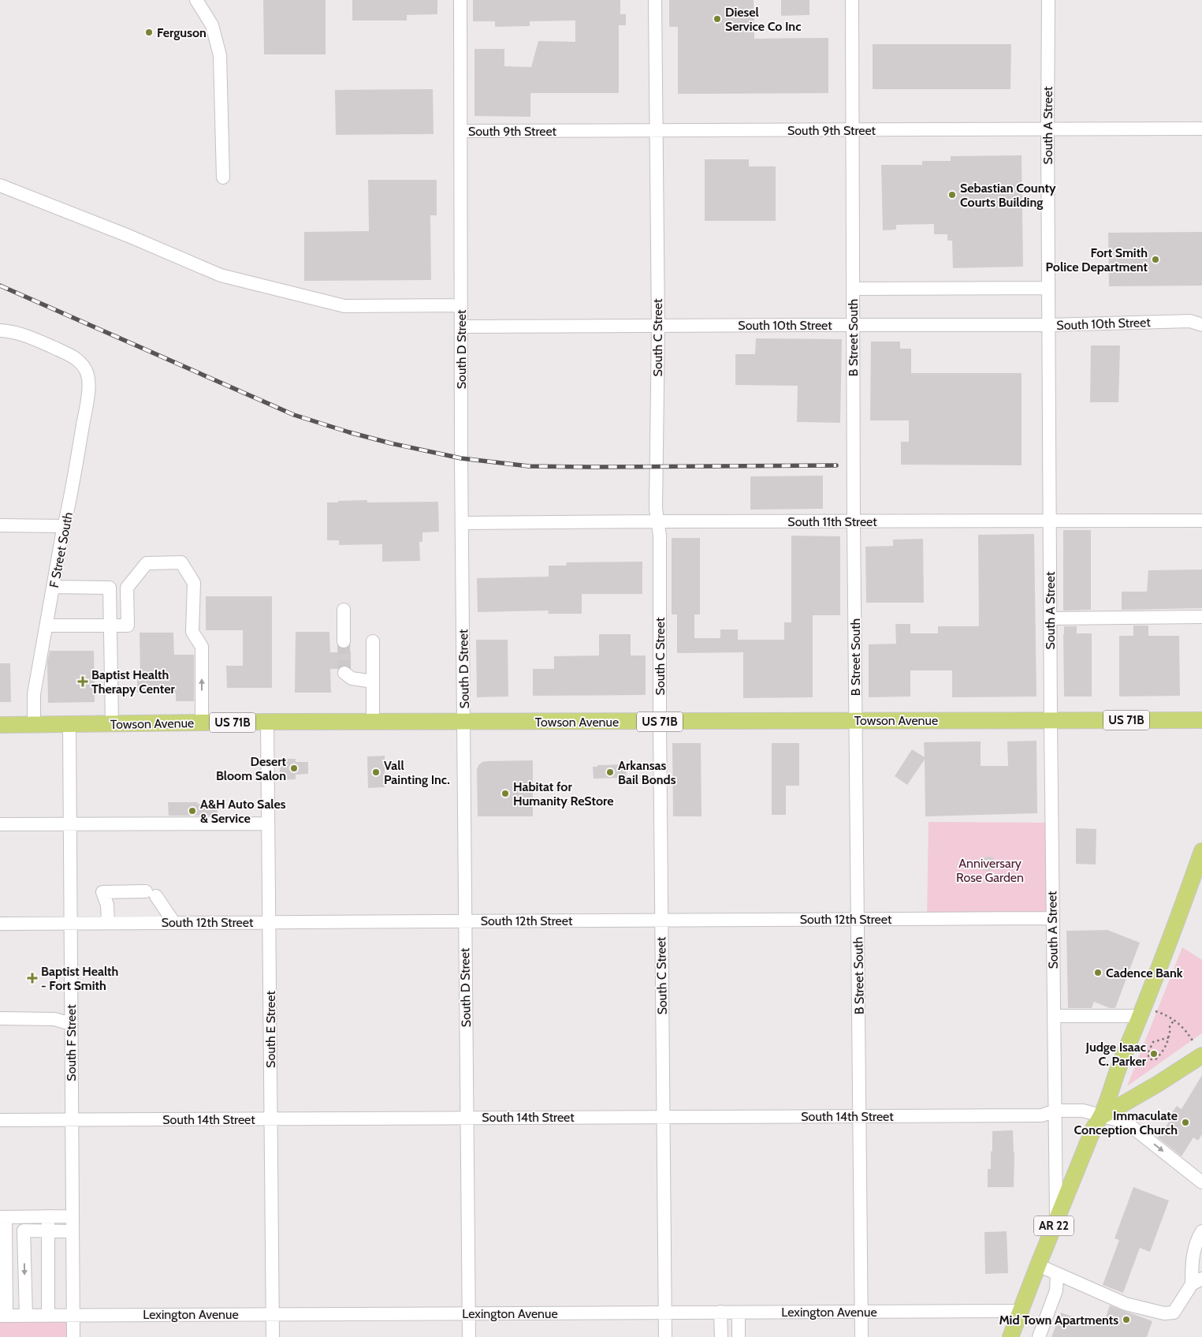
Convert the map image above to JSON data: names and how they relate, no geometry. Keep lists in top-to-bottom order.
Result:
{
  "streets": {
    "main road": ["Towson Avenue", "US 71B", "AR 22"],
    "street": [
      "South A Street",
      "South 9th Street",
      "South 10th Street",
      "South C Street",
      "B Street South",
      "South D Street",
      "South 11th Street",
      "F Street South",
      "South 12th Street",
      "South E Street",
      "South F Street",
      "South 14th Street",
      "Lexington Avenue"
    ]
  },
  "crossings": [
    ["South A Street", "South 9th Street"],
    ["South A Street", "South 10th Street"],
    ["South A Street", "South 11th Street"],
    ["South A Street", "Towson Avenue"],
    ["South A Street", "South 12th Street"],
    ["South A Street", "South 14th Street"],
    ["South A Street", "AR 22"],
    ["South 9th Street", "South C Street"],
    ["South 9th Street", "B Street South"],
    ["South 9th Street", "South D Street"],
    ["South 10th Street", "South C Street"],
    ["South 10th Street", "B Street South"],
    ["South 10th Street", "South D Street"],
    ["South C Street", "South 11th Street"],
    ["South C Street", "Towson Avenue"],
    ["South C Street", "South 12th Street"],
    ["South C Street", "South 14th Street"],
    ["South C Street", "Lexington Avenue"],
    ["B Street South", "South 11th Street"],
    ["B Street South", "Towson Avenue"],
    ["B Street South", "South 12th Street"],
    ["B Street South", "South 14th Street"],
    ["B Street South", "Lexington Avenue"],
    ["South D Street", "South 11th Street"],
    ["South D Street", "Towson Avenue"],
    ["South D Street", "South 12th Street"],
    ["South D Street", "South 14th Street"],
    ["South D Street", "Lexington Avenue"],
    ["F Street South", "Towson Avenue"],
    ["Towson Avenue", "South E Street"],
    ["Towson Avenue", "South F Street"],
    ["South 12th Street", "South E Street"],
    ["South 12th Street", "South F Street"],
    ["South E Street", "South 14th Street"],
    ["South E Street", "Lexington Avenue"],
    ["South F Street", "South 14th Street"],
    ["South F Street", "Lexington Avenue"],
    ["South 14th Street", "AR 22"],
    ["AR 22", "Lexington Avenue"]
  ],
  "parks": ["Anniversary Rose Garden"],
  "places": {
    "other": [
      "Diesel Service Co Inc",
      "Ferguson",
      "Sebastian County Courts Building",
      "Fort Smith Police Department",
      "Desert Bloom Salon",
      "Vall Painting Inc.",
      "Arkansas Bail Bonds",
      "Habitat for Humanity ReStore",
      "A&H Auto Sales & Service",
      "Cadence Bank",
      "Judge Isaac C. Parker",
      "Immaculate Conception Church",
      "Mid Town Apartments"
    ],
    "health": ["Baptist Health Therapy Center", "Baptist Health - Fort Smith"]
  }
}
